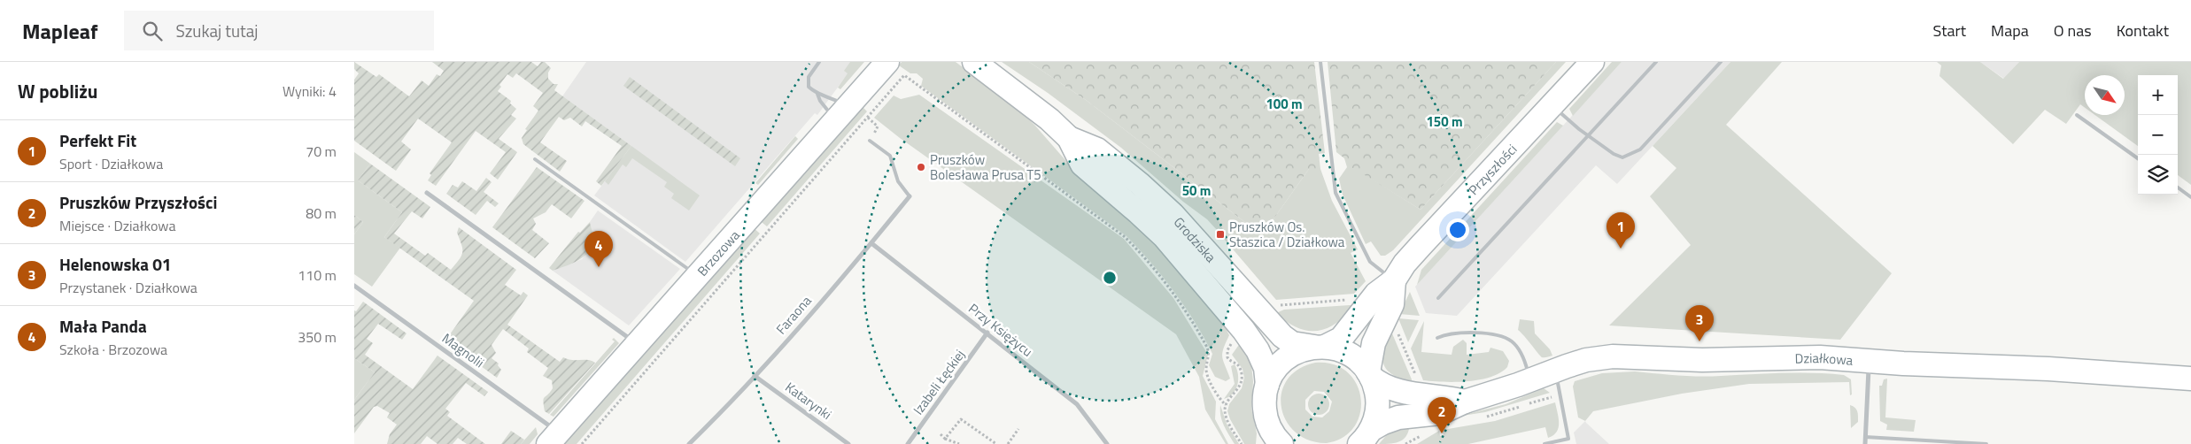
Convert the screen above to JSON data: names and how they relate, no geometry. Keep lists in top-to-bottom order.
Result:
{
  "streets": {
    "street": [
      "Przyszłości",
      "Grodziska",
      "Brzozowa",
      "Faraona",
      "Przy Księżycu",
      "Magnolii",
      "Działkowa",
      "Izabeli Łęckiej",
      "Katarynki"
    ]
  },
  "crossings": [
    ["Przyszłości", "Grodziska"],
    ["Przyszłości", "Działkowa"],
    ["Grodziska", "Działkowa"],
    ["Brzozowa", "Magnolii"],
    ["Faraona", "Przy Księżycu"],
    ["Faraona", "Katarynki"],
    ["Przy Księżycu", "Izabeli Łęckiej"]
  ],
  "places": {
    "other": ["Pruszków Bolesława Prusa T5"],
    "transit": ["Pruszków Os. Staszica / Działkowa"]
  },
  "north": "bottom right",
  "page": {
    "header": "Mapleaf",
    "search": "Szukaj tutaj",
    "nav": [
      "Start",
      "Mapa",
      "O nas",
      "Kontakt"
    ],
    "heading": ["W pobliżu", "Wyniki: 4"],
    "map_buttons": ["+", "−"],
    "list": [
      {
        "mark": "1",
        "name": "Perfekt Fit",
        "note": "Sport · Działkowa",
        "value": "70 m"
      },
      {
        "mark": "2",
        "name": "Pruszków Przyszłości",
        "note": "Miejsce · Działkowa",
        "value": "80 m"
      },
      {
        "mark": "3",
        "name": "Helenowska 01",
        "note": "Przystanek · Działkowa",
        "value": "110 m"
      },
      {
        "mark": "4",
        "name": "Mała Panda",
        "note": "Szkoła · Brzozowa",
        "value": "350 m"
      }
    ],
    "pins": [
      "1",
      "4",
      "3",
      "2"
    ]
  },
  "rings": ["100 m", "150 m", "50 m"]
}
